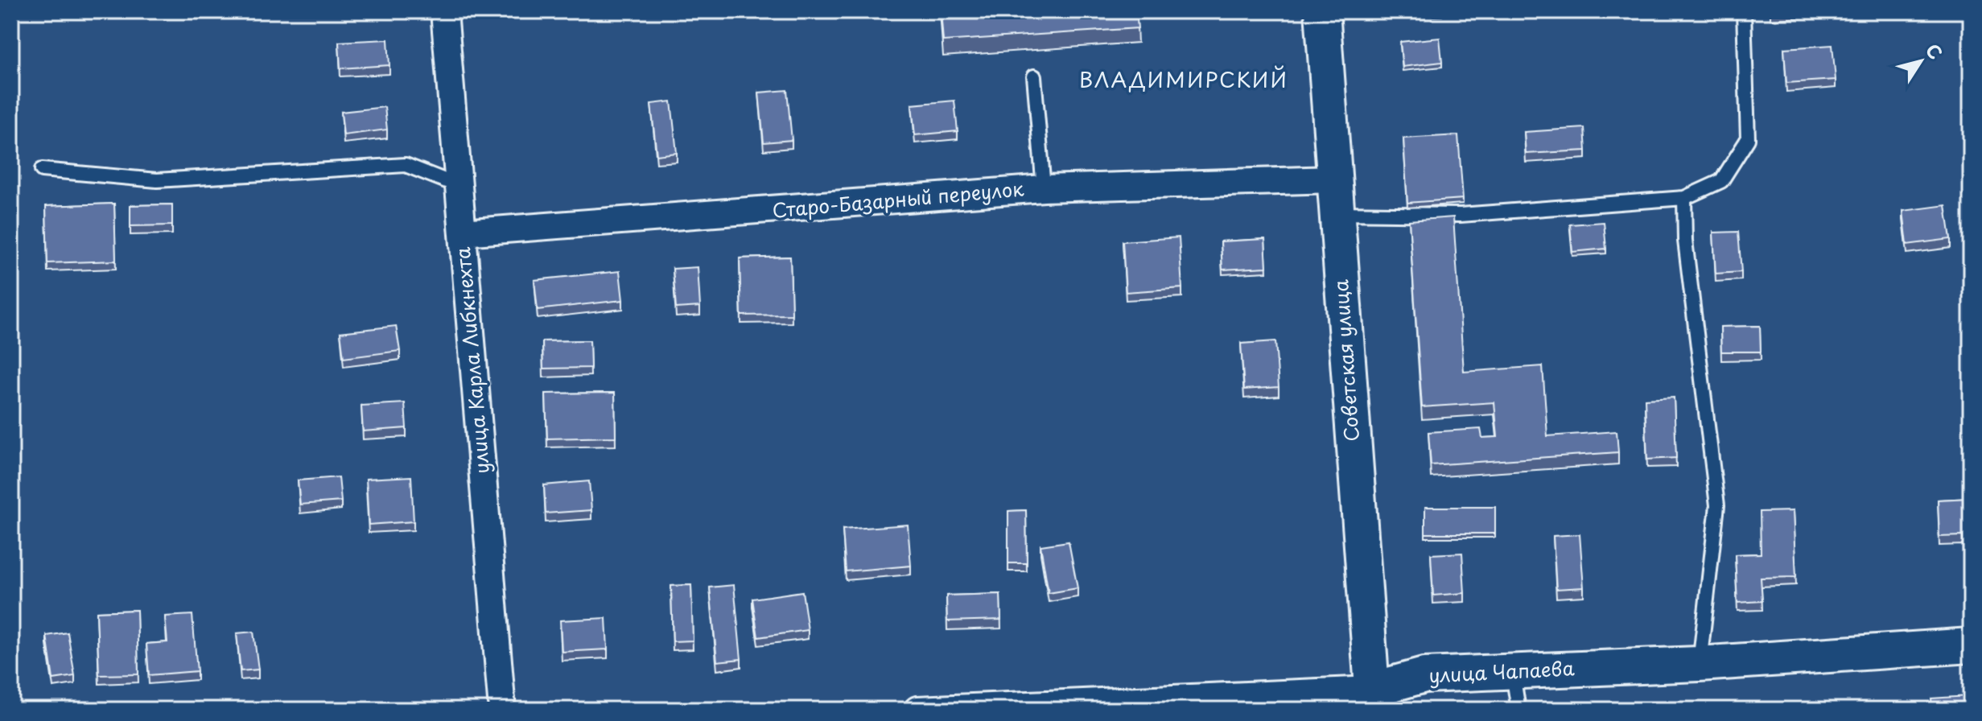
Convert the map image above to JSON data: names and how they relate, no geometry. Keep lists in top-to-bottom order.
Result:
{
  "streets": {
    "street": [
      "Старо-Базарный переулок",
      "улица Карла Либкнехта",
      "Советская улица",
      "улица Чапаева"
    ]
  },
  "crossings": [
    ["Старо-Базарный переулок", "улица Карла Либкнехта"],
    ["Старо-Базарный переулок", "Советская улица"],
    ["Советская улица", "улица Чапаева"]
  ],
  "districts": ["ВЛАДИМИРСКИЙ"],
  "north": "top right"
}
